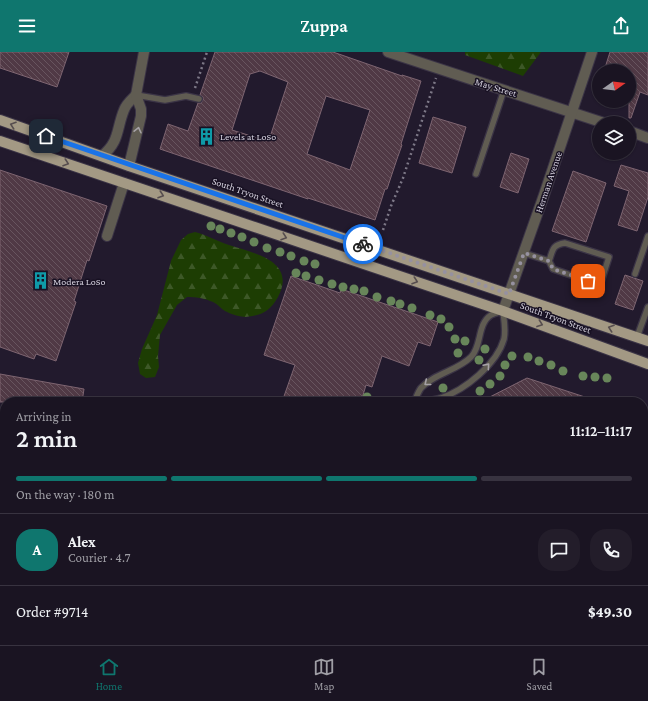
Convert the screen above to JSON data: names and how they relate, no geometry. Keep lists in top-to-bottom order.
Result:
{
  "streets": {
    "main road": ["South Tryon Street"],
    "street": ["May Street", "Herman Avenue"]
  },
  "crossings": [
    ["May Street", "Herman Avenue"],
    ["Herman Avenue", "South Tryon Street"]
  ],
  "places": {
    "building": ["Levels at LoSo", "Modera LoSo"]
  },
  "north": "right",
  "page": {
    "header": "Zuppa",
    "heading": ["2 min", "Arriving in", "11:12–11:17"],
    "panel": [
      "Alex",
      "Courier · 4.7",
      "Order #9714",
      "$49.30"
    ],
    "bar": "On the way · 180 m",
    "round": "A",
    "tabs": ["Home", "Map", "Saved"]
  }
}
